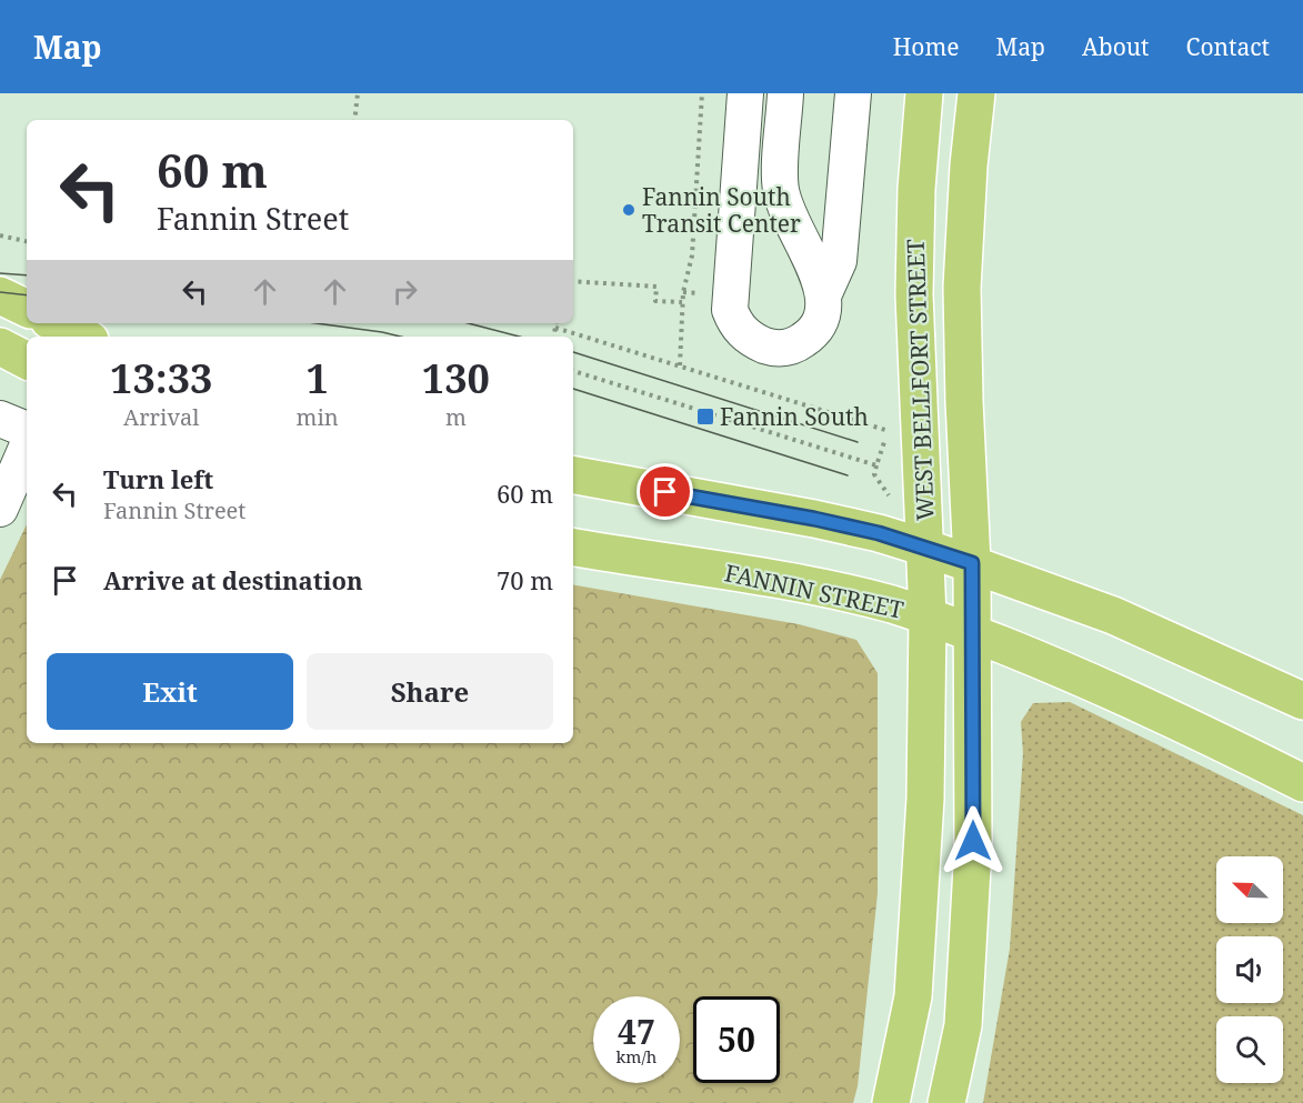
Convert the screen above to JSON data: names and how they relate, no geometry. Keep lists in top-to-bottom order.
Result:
{
  "streets": {
    "main road": ["WEST BELLFORT STREET", "FANNIN STREET"]
  },
  "crossings": [
    ["WEST BELLFORT STREET", "FANNIN STREET"]
  ],
  "places": {
    "other": ["Fannin South Transit Center"],
    "transit": ["Fannin South"]
  },
  "north": "top left",
  "page": {
    "header": "Map",
    "nav": [
      "Home",
      "Map",
      "About",
      "Contact"
    ],
    "turn": ["60 m", "Fannin Street"],
    "eta": [
      "13:33",
      "Arrival",
      "1",
      "min",
      "130",
      "m"
    ],
    "list": [
      {
        "name": "Turn left",
        "note": "Fannin Street",
        "value": "60 m"
      },
      {
        "name": "Arrive at destination",
        "value": "70 m"
      }
    ],
    "buttons": ["Exit", "Share"],
    "speed": "47 km/h",
    "limit": "50"
  }
}
